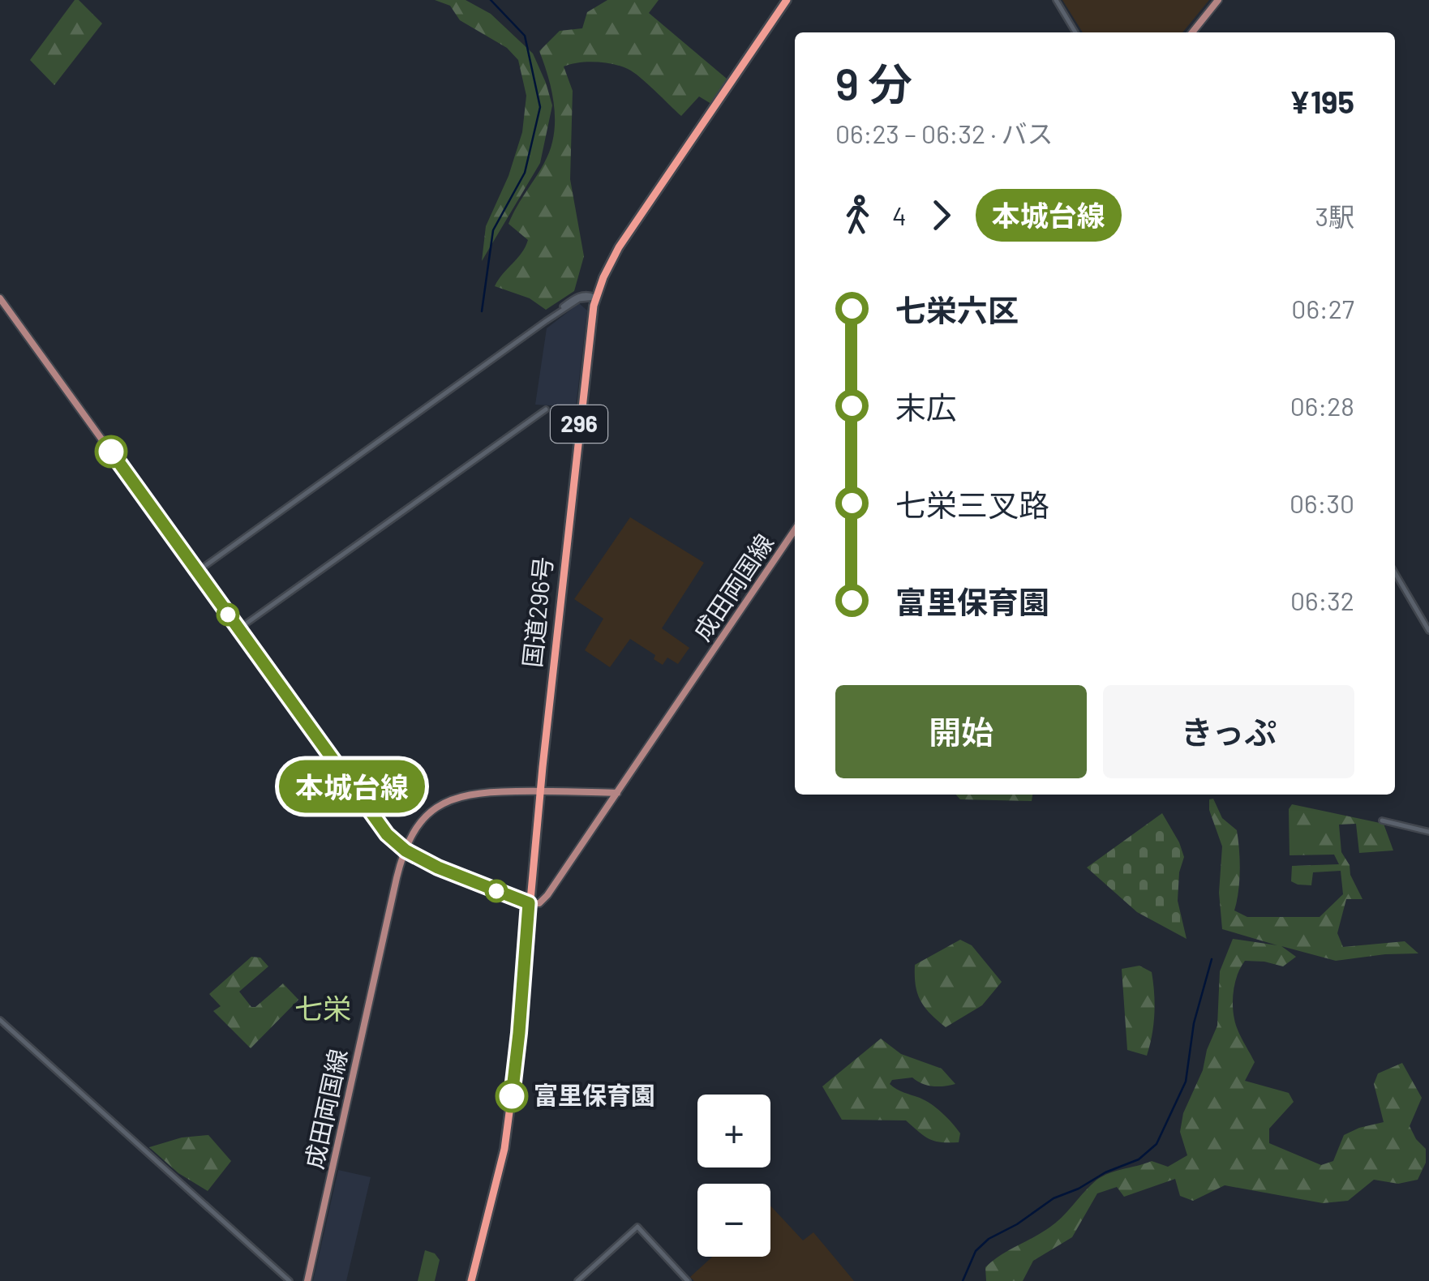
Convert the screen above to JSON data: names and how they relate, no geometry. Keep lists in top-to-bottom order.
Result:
{
  "streets": {
    "highway": ["296", "国道296号"],
    "main road": ["成田両国線"]
  },
  "crossings": [
    ["成田両国線", "国道296号"]
  ],
  "districts": ["七栄"],
  "places": ["富里保育園"],
  "lines": ["bus line 本城台線"],
  "page": {
    "on_map": "本城台線",
    "heading": ["9 分", "06:23 – 06:32 · バス", "¥195"],
    "legs": ["4", "本城台線", "3駅"],
    "list": [
      {
        "name": "七栄六区",
        "value": "06:27"
      },
      {
        "name": "末広",
        "value": "06:28"
      },
      {
        "name": "七栄三叉路",
        "value": "06:30"
      },
      {
        "name": "富里保育園",
        "value": "06:32"
      }
    ],
    "buttons": ["開始", "きっぷ"],
    "map_buttons": ["+", "−"]
  }
}
